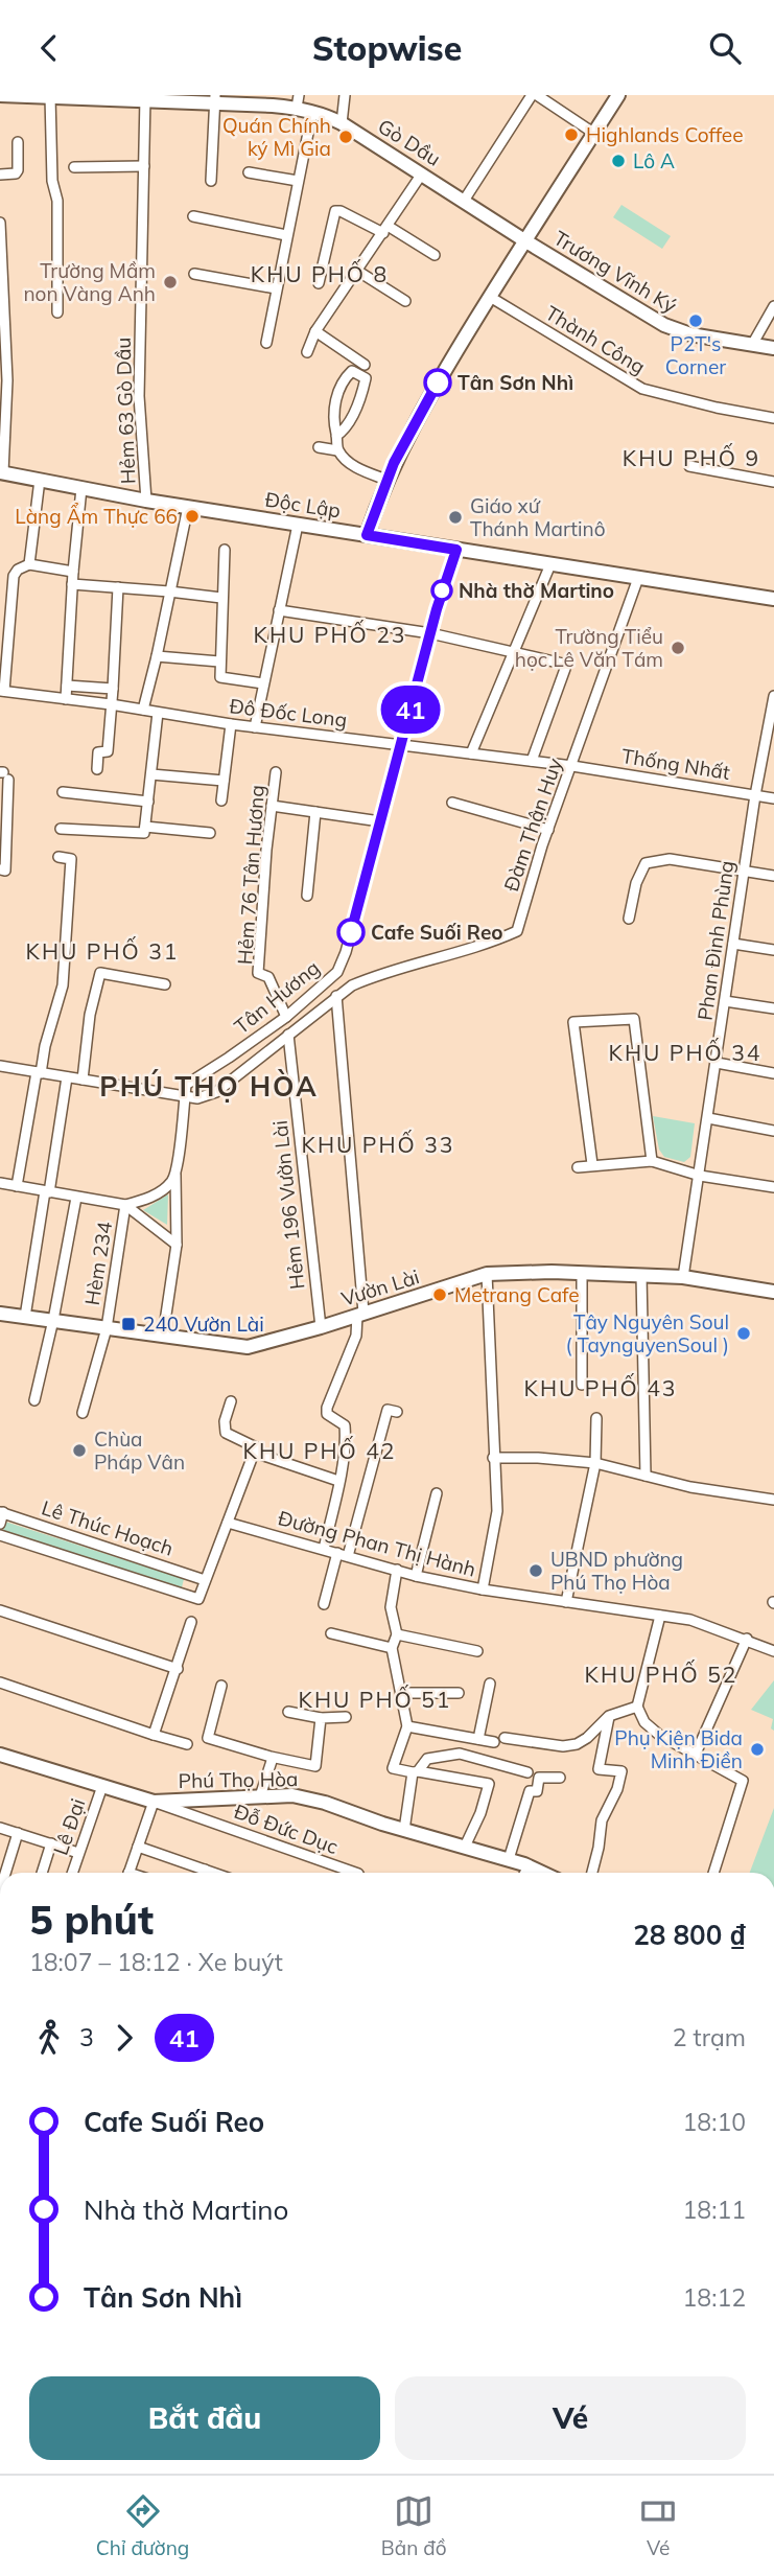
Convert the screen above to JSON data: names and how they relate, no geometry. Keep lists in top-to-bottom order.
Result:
{
  "streets": {
    "street": [
      "Gò Dầu",
      "Trương Vĩnh Ký",
      "Thành Công",
      "Hẻm 63 Gò Dầu",
      "Độc Lập",
      "Đô Đốc Long",
      "Thống Nhất",
      "Đàm Thận Huy",
      "Hẻm 76 Tân Hương",
      "Phan Đình Phùng",
      "Tân Hương",
      "Hẻm 196 Vườn Lài",
      "Hèm 234",
      "Vườn Lài",
      "Lê Thúc Hoạch",
      "Đường Phan Thị Hành",
      "Phú Thọ Hòa",
      "Lê Đại",
      "Đỗ Đức Dục"
    ]
  },
  "crossings": [
    ["Gò Dầu", "Trương Vĩnh Ký"],
    ["Gò Dầu", "Hẻm 63 Gò Dầu"],
    ["Hẻm 63 Gò Dầu", "Độc Lập"],
    ["Độc Lập", "Đàm Thận Huy"],
    ["Độc Lập", "Tân Hương"],
    ["Đô Đốc Long", "Thống Nhất"],
    ["Đô Đốc Long", "Đàm Thận Huy"],
    ["Đô Đốc Long", "Tân Hương"],
    ["Thống Nhất", "Đàm Thận Huy"],
    ["Thống Nhất", "Phan Đình Phùng"],
    ["Đàm Thận Huy", "Tân Hương"],
    ["Đàm Thận Huy", "Hẻm 196 Vườn Lài"],
    ["Hẻm 76 Tân Hương", "Tân Hương"],
    ["Phan Đình Phùng", "Vườn Lài"],
    ["Hẻm 196 Vườn Lài", "Vườn Lài"],
    ["Hèm 234", "Vườn Lài"],
    ["Phú Thọ Hòa", "Lê Đại"],
    ["Phú Thọ Hòa", "Đỗ Đức Dục"]
  ],
  "districts": [
    "KHU PHỐ 8",
    "KHU PHỐ 9",
    "KHU PHỐ 23",
    "KHU PHỐ 31",
    "KHU PHỐ 34",
    "PHÚ THỌ HÒA",
    "KHU PHỐ 33",
    "KHU PHỐ 43",
    "KHU PHỐ 42",
    "KHU PHỐ 52",
    "KHU PHỐ 51"
  ],
  "places": {
    "other": [
      "Highlands Coffee",
      "Quán Chính ký Mì Gia",
      "Lô A",
      "Trường Mầm non Vàng Anh",
      "P2T's Corner",
      "Tân Sơn Nhì",
      "Làng Ẩm Thực 66",
      "Giáo xứ Thánh Martinô",
      "Nhà thờ Martino",
      "Trường Tiểu học Lê Văn Tám",
      "Cafe Suối Reo",
      "Metrang Cafe",
      "Tây Nguyên Soul ( TaynguyenSoul )",
      "Chùa Pháp Vân",
      "UBND phường Phú Thọ Hòa",
      "Phụ Kiện Bida Minh Điền"
    ],
    "transit": ["240 Vườn Lài"]
  },
  "lines": ["bus line 41"],
  "page": {
    "header": "Stopwise",
    "on_map": "41",
    "heading": ["5 phút", "18:07 – 18:12 · Xe buýt", "28 800 ₫"],
    "legs": ["3", "41", "2 trạm"],
    "list": [
      {
        "name": "Cafe Suối Reo",
        "value": "18:10"
      },
      {
        "name": "Nhà thờ Martino",
        "value": "18:11"
      },
      {
        "name": "Tân Sơn Nhì",
        "value": "18:12"
      }
    ],
    "buttons": ["Bắt đầu", "Vé"],
    "tabs": ["Chỉ đường", "Bản đồ", "Vé"]
  }
}
